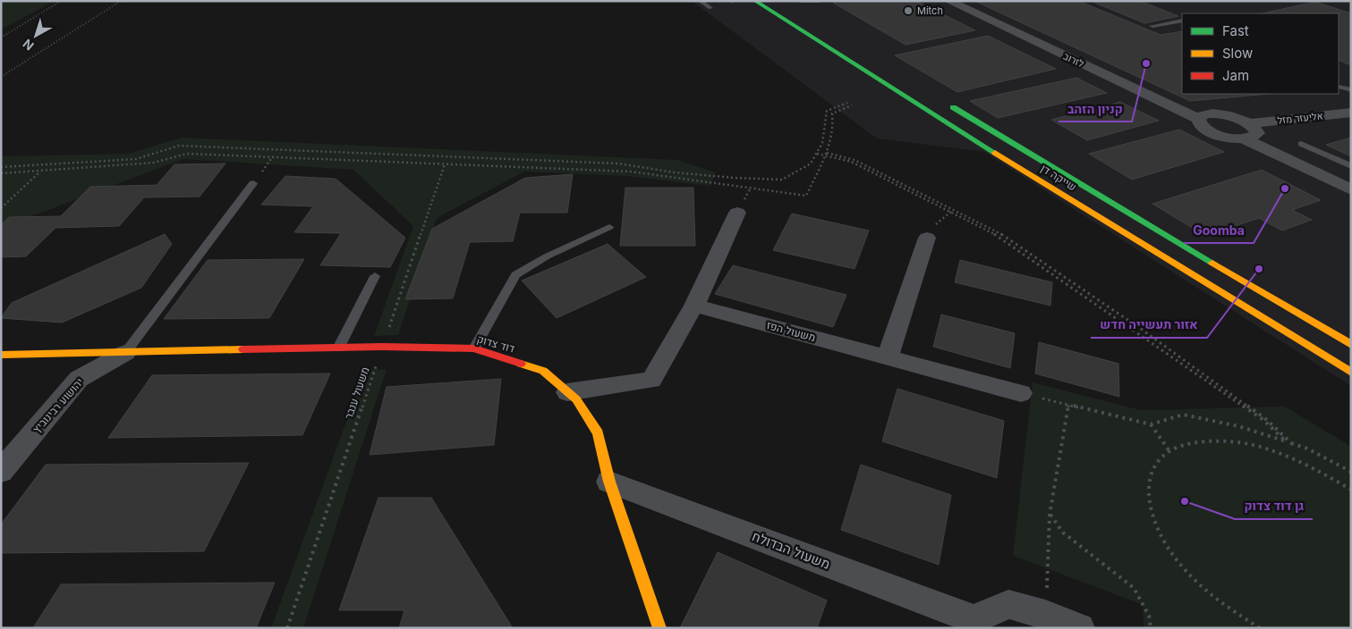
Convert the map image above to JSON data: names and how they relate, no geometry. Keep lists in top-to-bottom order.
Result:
{
  "streets": {
    "street": [
      "לזרוב",
      "אליעזר מזל",
      "שייקה דן",
      "משעול הפז",
      "דוד צדוק",
      "יהושוע רבינוביץ",
      "משעול הבדולח"
    ],
    "path": ["משעול ענבר"]
  },
  "crossings": [
    ["דוד צדוק", "משעול ענבר"],
    ["דוד צדוק", "יהושוע רבינוביץ"],
    ["דוד צדוק", "משעול הבדולח"]
  ],
  "places": [
    "Mitch",
    "קניון הזהב",
    "Goomba",
    "אזור תעשייה חדש",
    "גן דוד צדוק"
  ],
  "legend": ["Fast", "Slow", "Jam"],
  "north": "bottom left"
}
